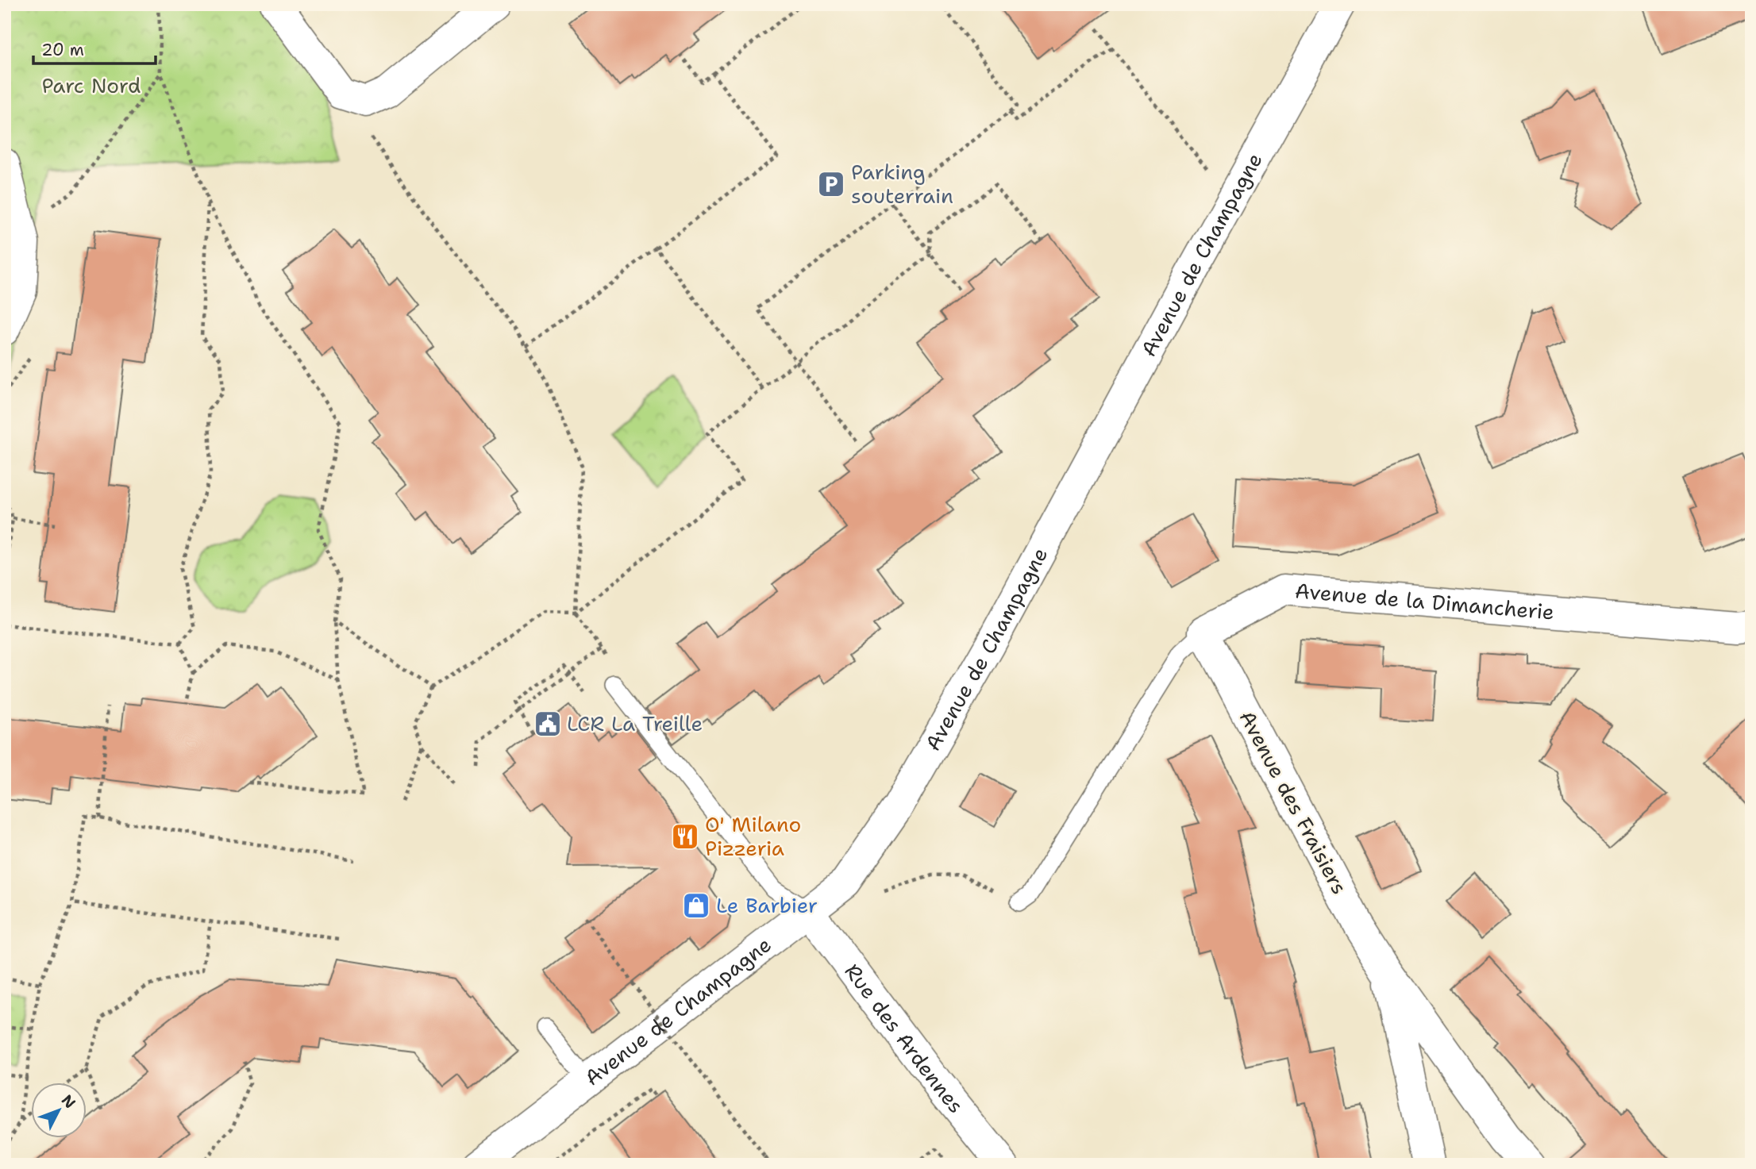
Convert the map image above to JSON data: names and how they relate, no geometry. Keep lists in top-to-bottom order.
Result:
{
  "streets": {
    "street": [
      "Avenue de Champagne",
      "Avenue de la Dimancherie",
      "Avenue des Fraisiers",
      "Rue des Ardennes"
    ]
  },
  "crossings": [
    ["Avenue de Champagne", "Rue des Ardennes"],
    ["Avenue de la Dimancherie", "Avenue des Fraisiers"]
  ],
  "parks": ["Parc Nord"],
  "places": {
    "parking": ["Parking souterrain"],
    "public building": ["LCR La Treille"],
    "restaurant": ["O' Milano Pizzeria"],
    "shop": ["Le Barbier"]
  },
  "scale_bar": "20 m",
  "north": "top right"
}
